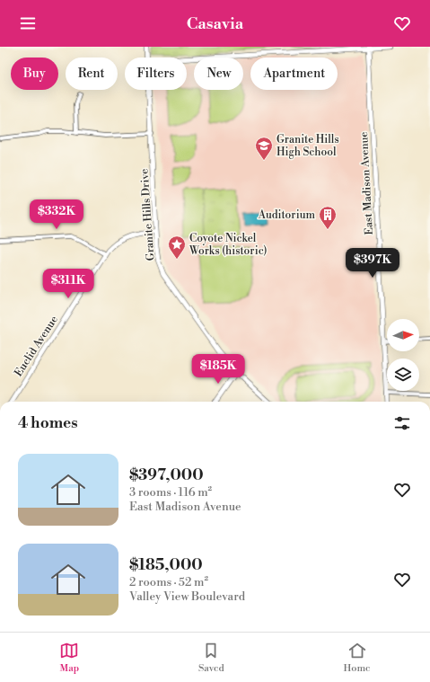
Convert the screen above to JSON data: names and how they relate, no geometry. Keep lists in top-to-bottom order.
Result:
{
  "streets": {
    "street": ["East Madison Avenue", "Granite Hills Drive", "Euclid Avenue"]
  },
  "crossings": [
    ["Granite Hills Drive", "Euclid Avenue"]
  ],
  "places": {
    "school or university": ["Granite Hills High School"],
    "building": ["Auditorium"],
    "place": ["Coyote Nickel Works (historic)"]
  },
  "north": "right",
  "page": {
    "header": "Casavia",
    "chip": [
      "Buy",
      "Rent",
      "Filters",
      "New",
      "Apartment"
    ],
    "price": [
      "$332K",
      "$397K",
      "$311K",
      "$185K"
    ],
    "heading": "4 homes",
    "list": [
      {
        "name": "$397,000",
        "note": "3 rooms · 116 m² · East Madison Avenue"
      },
      {
        "name": "$185,000",
        "note": "2 rooms · 52 m² · Valley View Boulevard"
      }
    ],
    "tabs": ["Map", "Saved", "Home"]
  }
}
